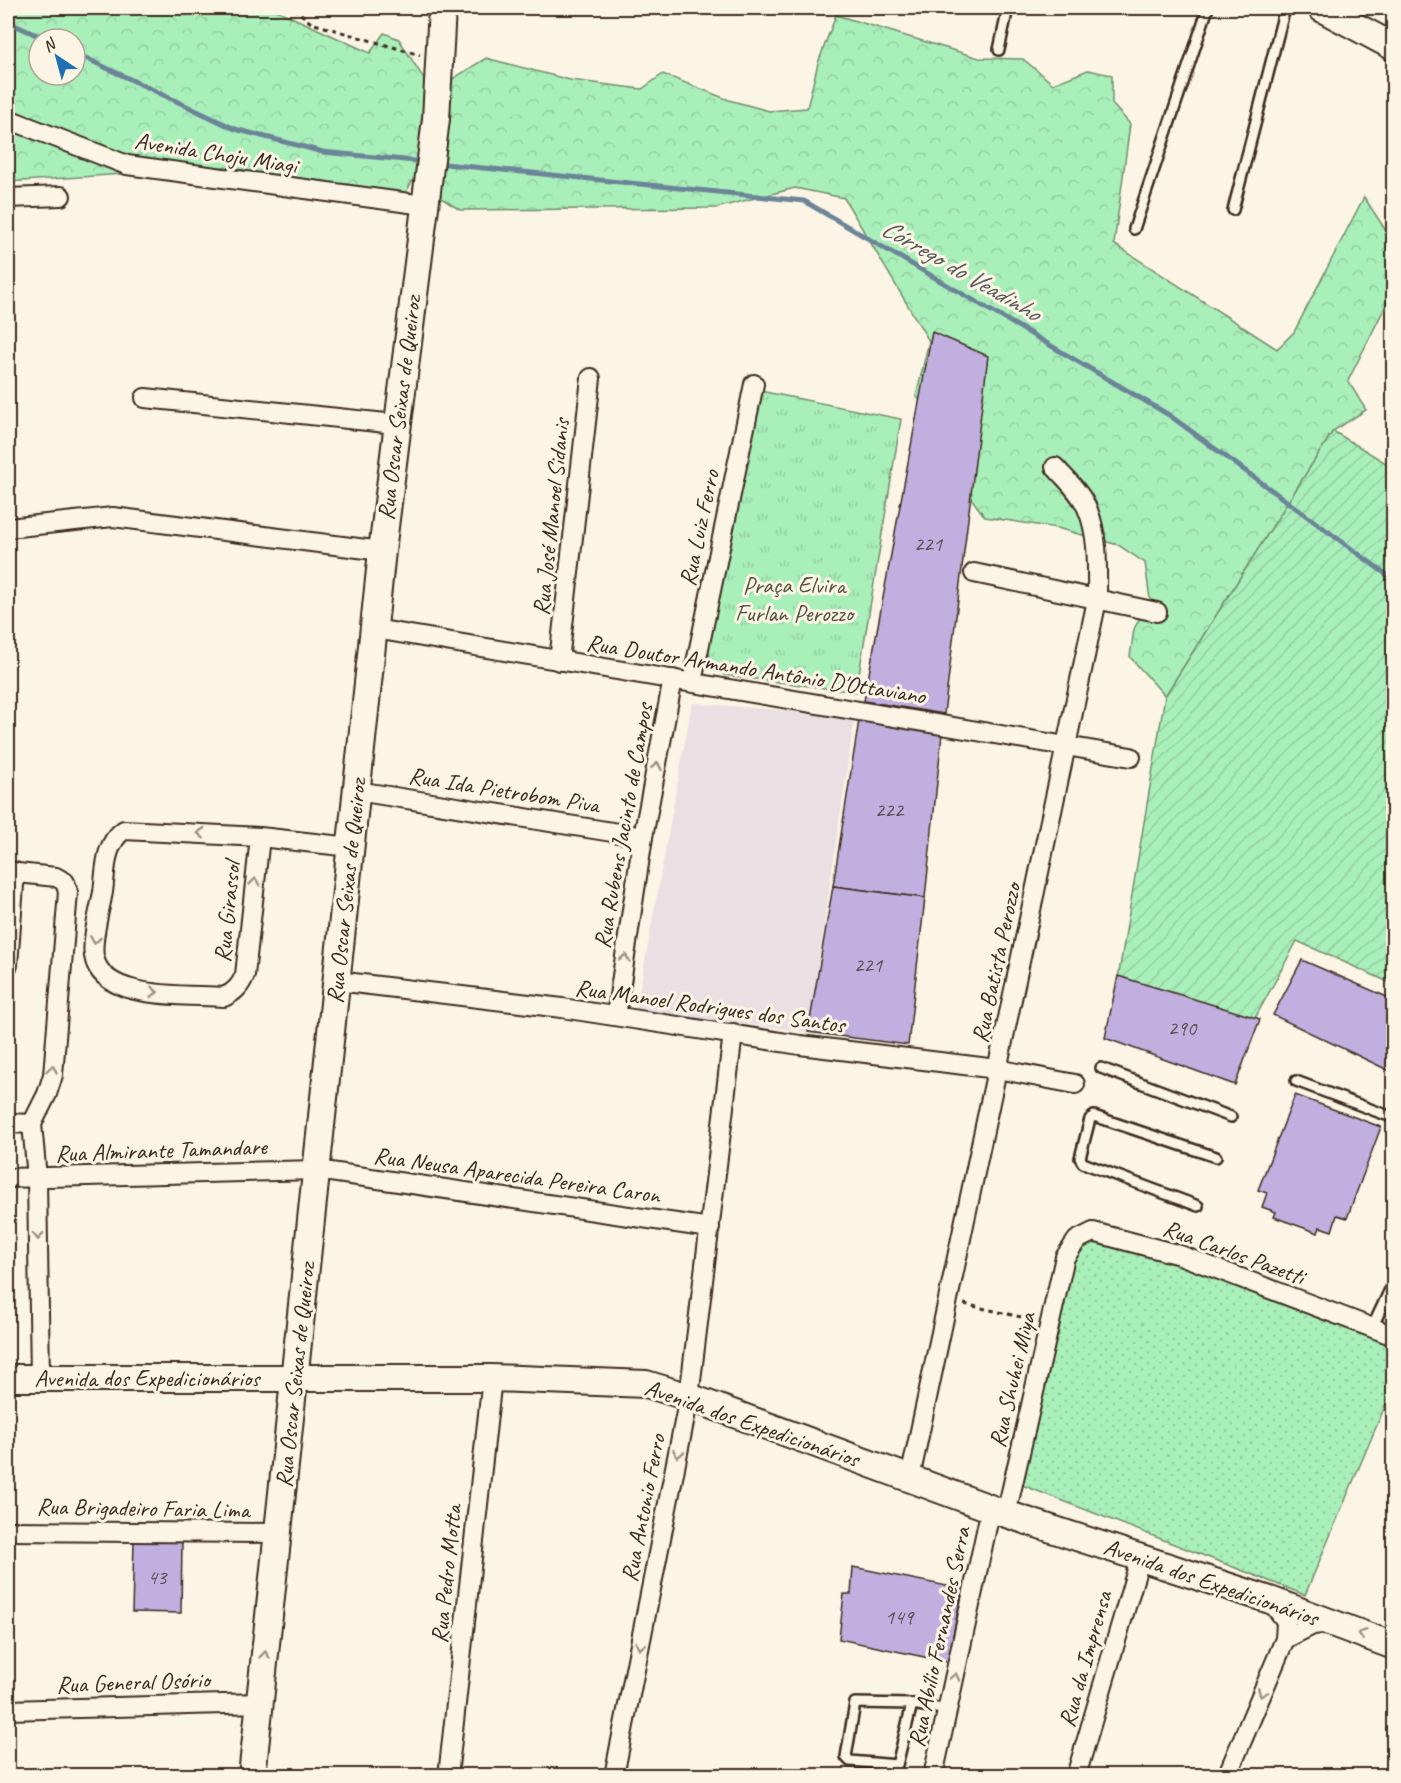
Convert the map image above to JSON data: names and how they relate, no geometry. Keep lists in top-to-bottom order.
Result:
{
  "streets": {
    "street": [
      "Avenida Choju Miagi",
      "Rua Oscar Seixas de Queiroz",
      "Rua José Manoel Sidanis",
      "Rua Luiz Ferro",
      "Rua Doutor Armando Antônio D'Ottaviano",
      "Rua Ida Pietrobom Piva",
      "Rua Rubens Jacinto de Campos",
      "Rua Girassol",
      "Rua Batista Perozzo",
      "Rua Manoel Rodrigues dos Santos",
      "Rua Almirante Tamandare",
      "Rua Neusa Aparecida Pereira Caron",
      "Rua Carlos Pazetti",
      "Avenida dos Expedicionários",
      "Rua Shuhei Miya",
      "Rua Brigadeiro Faria Lima",
      "Rua Antonio Ferro",
      "Rua Pedro Motta",
      "Rua Abílio Fernandes Serra",
      "Rua da Imprensa",
      "Rua General Osório"
    ]
  },
  "crossings": [
    ["Avenida Choju Miagi", "Rua Oscar Seixas de Queiroz"],
    ["Rua Oscar Seixas de Queiroz", "Rua Doutor Armando Antônio D'Ottaviano"],
    ["Rua Oscar Seixas de Queiroz", "Rua Ida Pietrobom Piva"],
    ["Rua Oscar Seixas de Queiroz", "Rua Girassol"],
    ["Rua Oscar Seixas de Queiroz", "Rua Manoel Rodrigues dos Santos"],
    ["Rua Oscar Seixas de Queiroz", "Rua Almirante Tamandare"],
    ["Rua Oscar Seixas de Queiroz", "Rua Neusa Aparecida Pereira Caron"],
    ["Rua Oscar Seixas de Queiroz", "Avenida dos Expedicionários"],
    ["Rua Oscar Seixas de Queiroz", "Rua Brigadeiro Faria Lima"],
    ["Rua Oscar Seixas de Queiroz", "Rua General Osório"],
    ["Rua José Manoel Sidanis", "Rua Doutor Armando Antônio D'Ottaviano"],
    ["Rua Luiz Ferro", "Rua Doutor Armando Antônio D'Ottaviano"],
    ["Rua Doutor Armando Antônio D'Ottaviano", "Rua Rubens Jacinto de Campos"],
    ["Rua Doutor Armando Antônio D'Ottaviano", "Rua Batista Perozzo"],
    ["Rua Ida Pietrobom Piva", "Rua Rubens Jacinto de Campos"],
    ["Rua Rubens Jacinto de Campos", "Rua Manoel Rodrigues dos Santos"],
    ["Rua Batista Perozzo", "Rua Manoel Rodrigues dos Santos"],
    ["Rua Batista Perozzo", "Avenida dos Expedicionários"],
    ["Rua Manoel Rodrigues dos Santos", "Rua Antonio Ferro"],
    ["Rua Almirante Tamandare", "Rua Neusa Aparecida Pereira Caron"],
    ["Rua Neusa Aparecida Pereira Caron", "Rua Antonio Ferro"],
    ["Rua Carlos Pazetti", "Rua Shuhei Miya"],
    ["Avenida dos Expedicionários", "Rua Shuhei Miya"],
    ["Avenida dos Expedicionários", "Rua Antonio Ferro"],
    ["Avenida dos Expedicionários", "Rua Pedro Motta"],
    ["Avenida dos Expedicionários", "Rua Abílio Fernandes Serra"],
    ["Avenida dos Expedicionários", "Rua da Imprensa"],
    ["Rua Shuhei Miya", "Rua Abílio Fernandes Serra"]
  ],
  "one_way": ["Rua Rubens Jacinto de Campos", "Rua Antonio Ferro", "Rua Abílio Fernandes Serra"],
  "water": ["Córrego do Veadinho"],
  "parks": ["Praça Elvira Furlan Perozzo"],
  "house_numbers": [
    "221",
    "222",
    "221",
    "290",
    "43",
    "149"
  ],
  "north": "top left"
}
